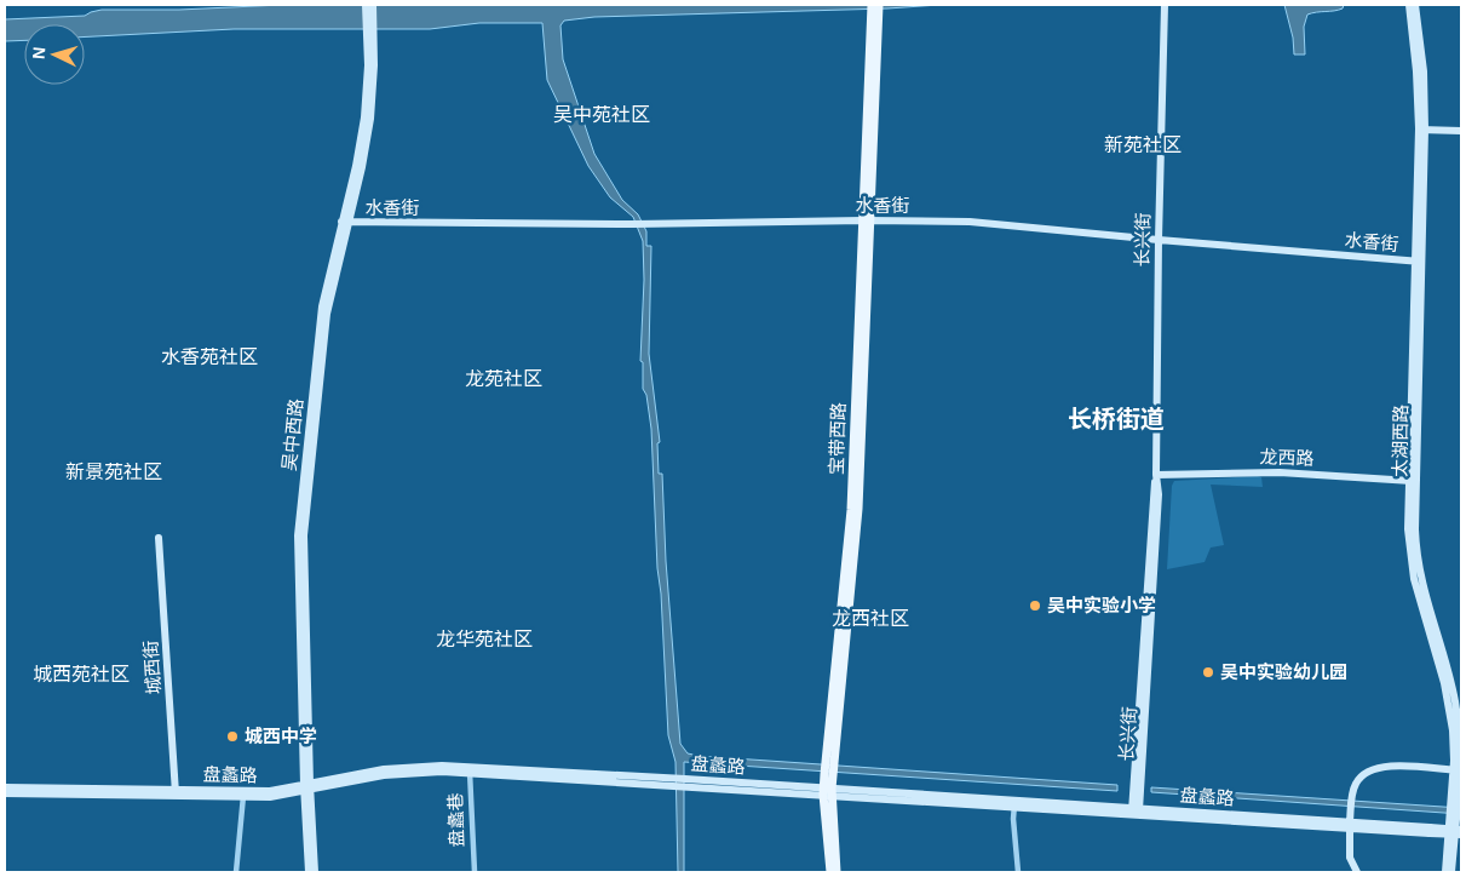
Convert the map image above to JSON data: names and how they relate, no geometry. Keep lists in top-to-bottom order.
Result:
{
  "streets": {
    "main road": [
      "水香街",
      "长兴街",
      "吴中西路",
      "宝带西路",
      "太湖西路",
      "龙西路",
      "城西街",
      "盘蠡路"
    ],
    "street": ["盘蠡巷"]
  },
  "crossings": [
    ["水香街", "长兴街"],
    ["水香街", "吴中西路"],
    ["水香街", "宝带西路"],
    ["水香街", "太湖西路"],
    ["长兴街", "龙西路"],
    ["长兴街", "盘蠡路"],
    ["吴中西路", "盘蠡路"],
    ["宝带西路", "盘蠡路"],
    ["太湖西路", "龙西路"],
    ["城西街", "盘蠡路"],
    ["盘蠡路", "盘蠡巷"]
  ],
  "districts": [
    "吴中苑社区",
    "新苑社区",
    "水香苑社区",
    "龙苑社区",
    "长桥街道",
    "新景苑社区",
    "龙西社区",
    "龙华苑社区",
    "城西苑社区"
  ],
  "places": ["吴中实验小学", "吴中实验幼儿园", "城西中学"],
  "north": "left"
}
